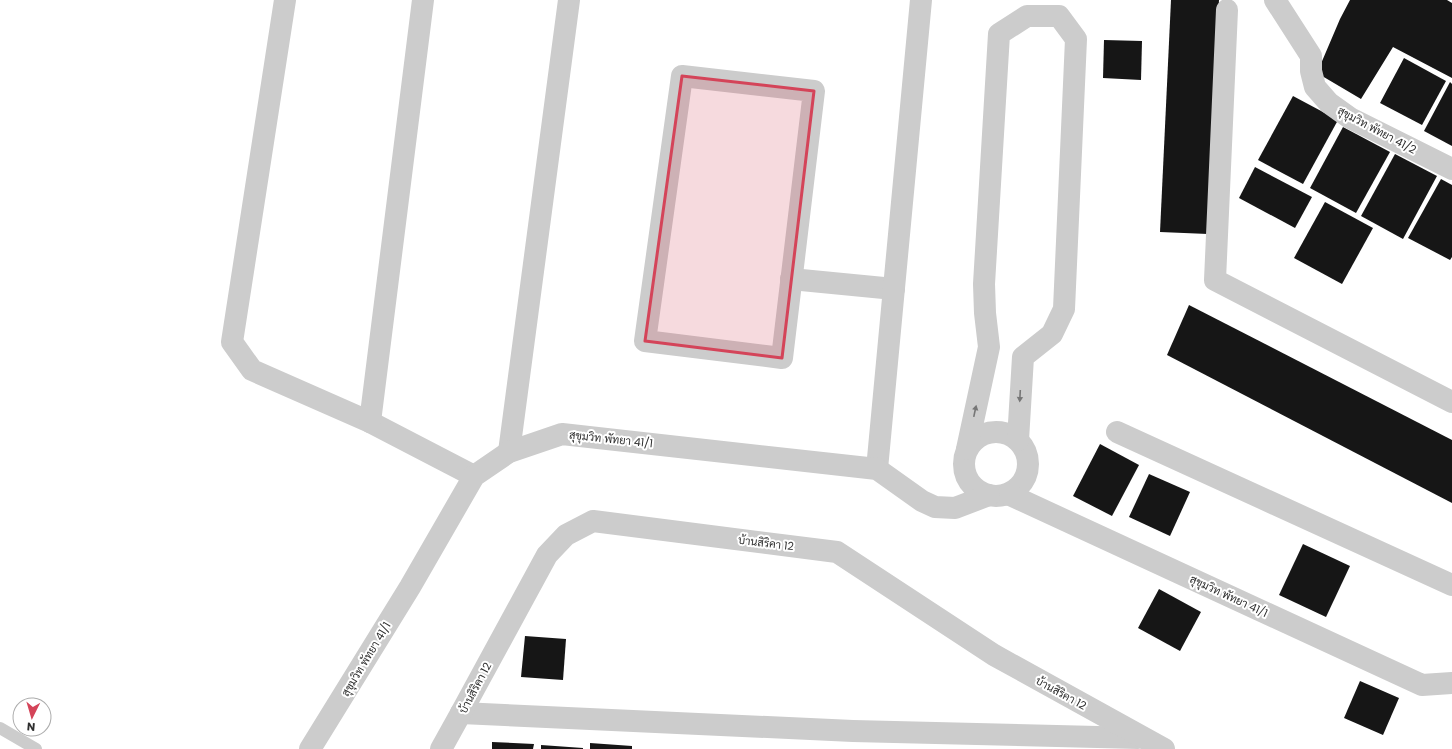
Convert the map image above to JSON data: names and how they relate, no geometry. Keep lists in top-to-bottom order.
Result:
{
  "streets": {
    "street": ["สุขุมวิท พัทยา 41/2", "สุขุมวิท พัทยา 41/1", "บ้านสิริคา 12"]
  },
  "north": "bottom"
}
